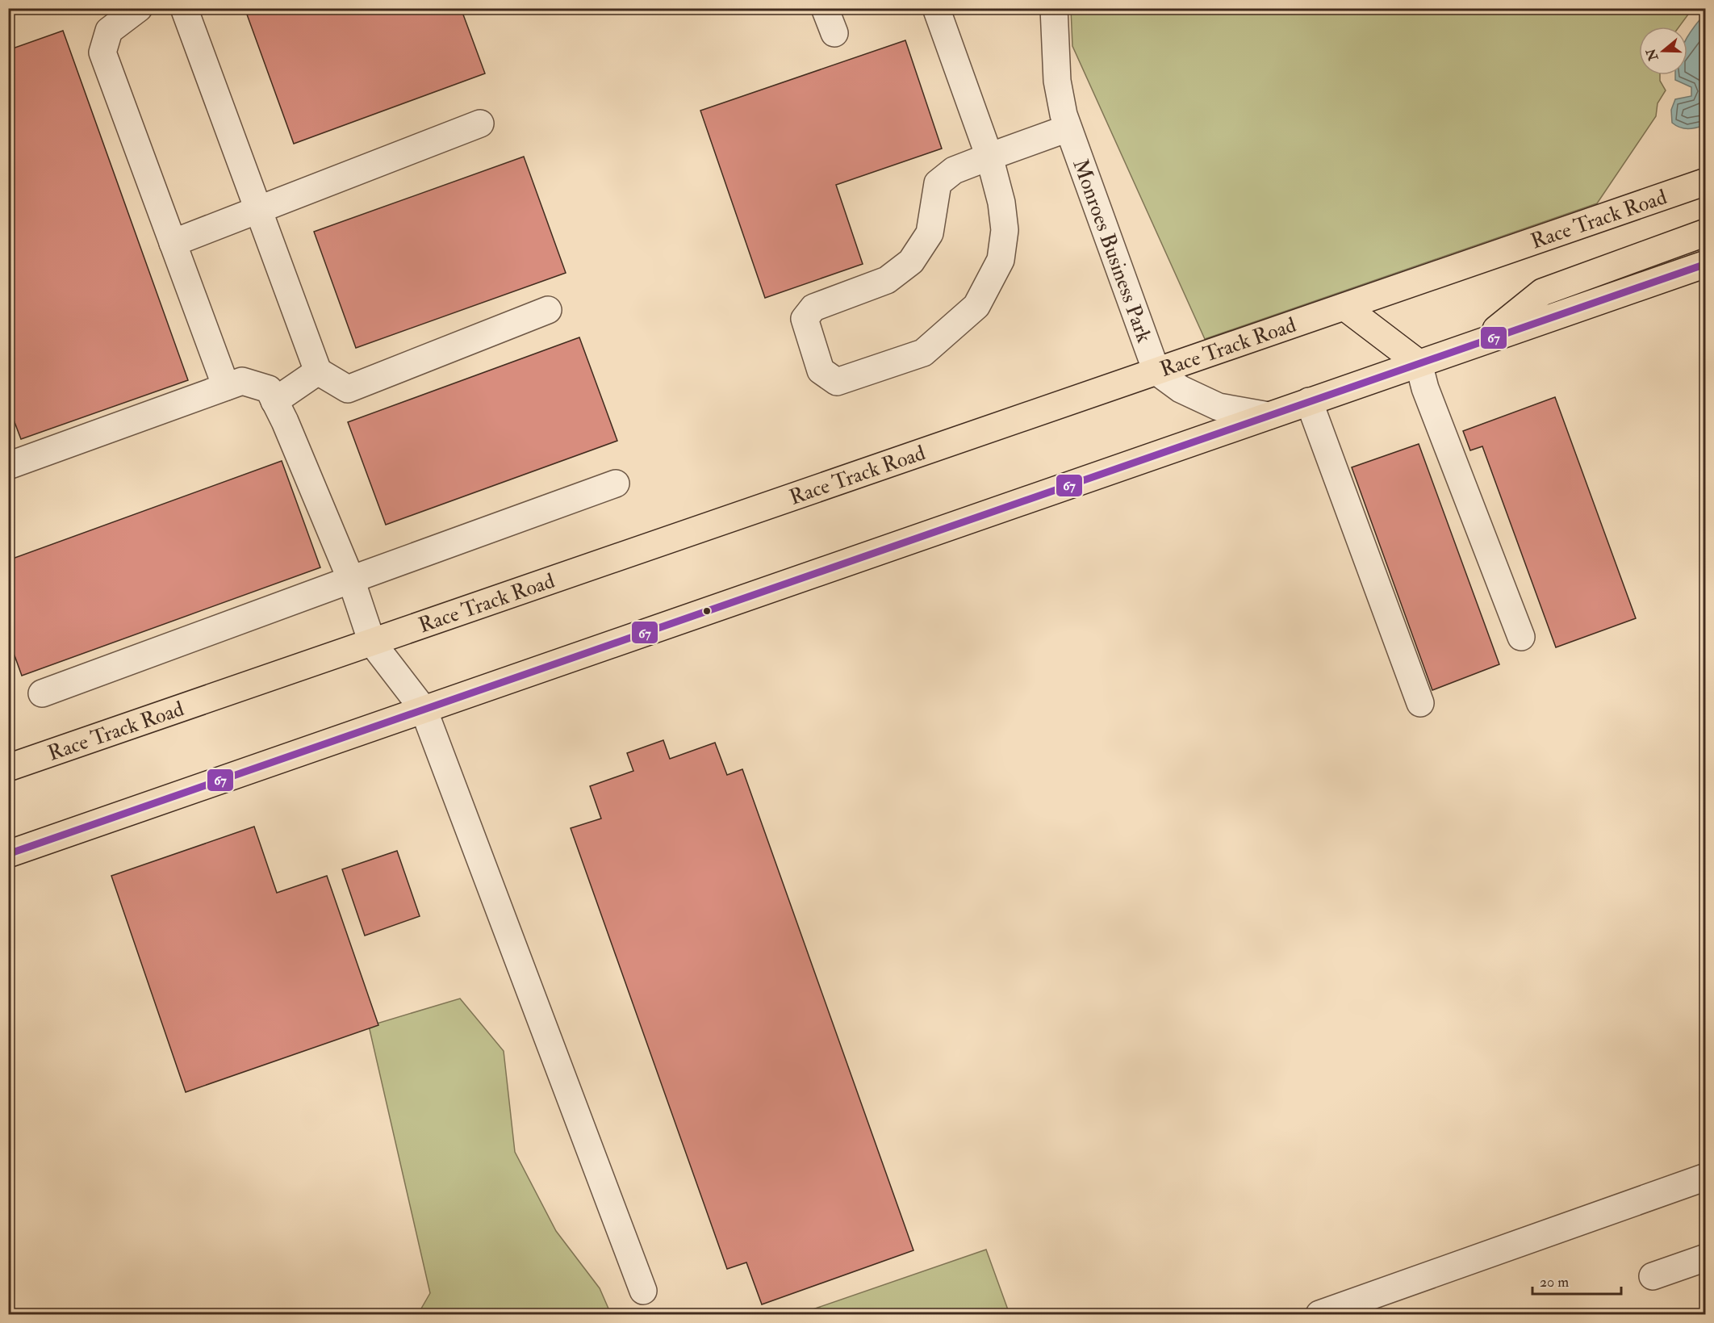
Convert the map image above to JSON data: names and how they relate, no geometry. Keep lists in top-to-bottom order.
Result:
{
  "streets": {
    "main road": ["Race Track Road"],
    "street": ["Monroes Business Park"]
  },
  "crossings": [
    ["Race Track Road", "Monroes Business Park"]
  ],
  "lines": ["transit line 67"],
  "scale_bar": "20 m",
  "north": "left"
}
